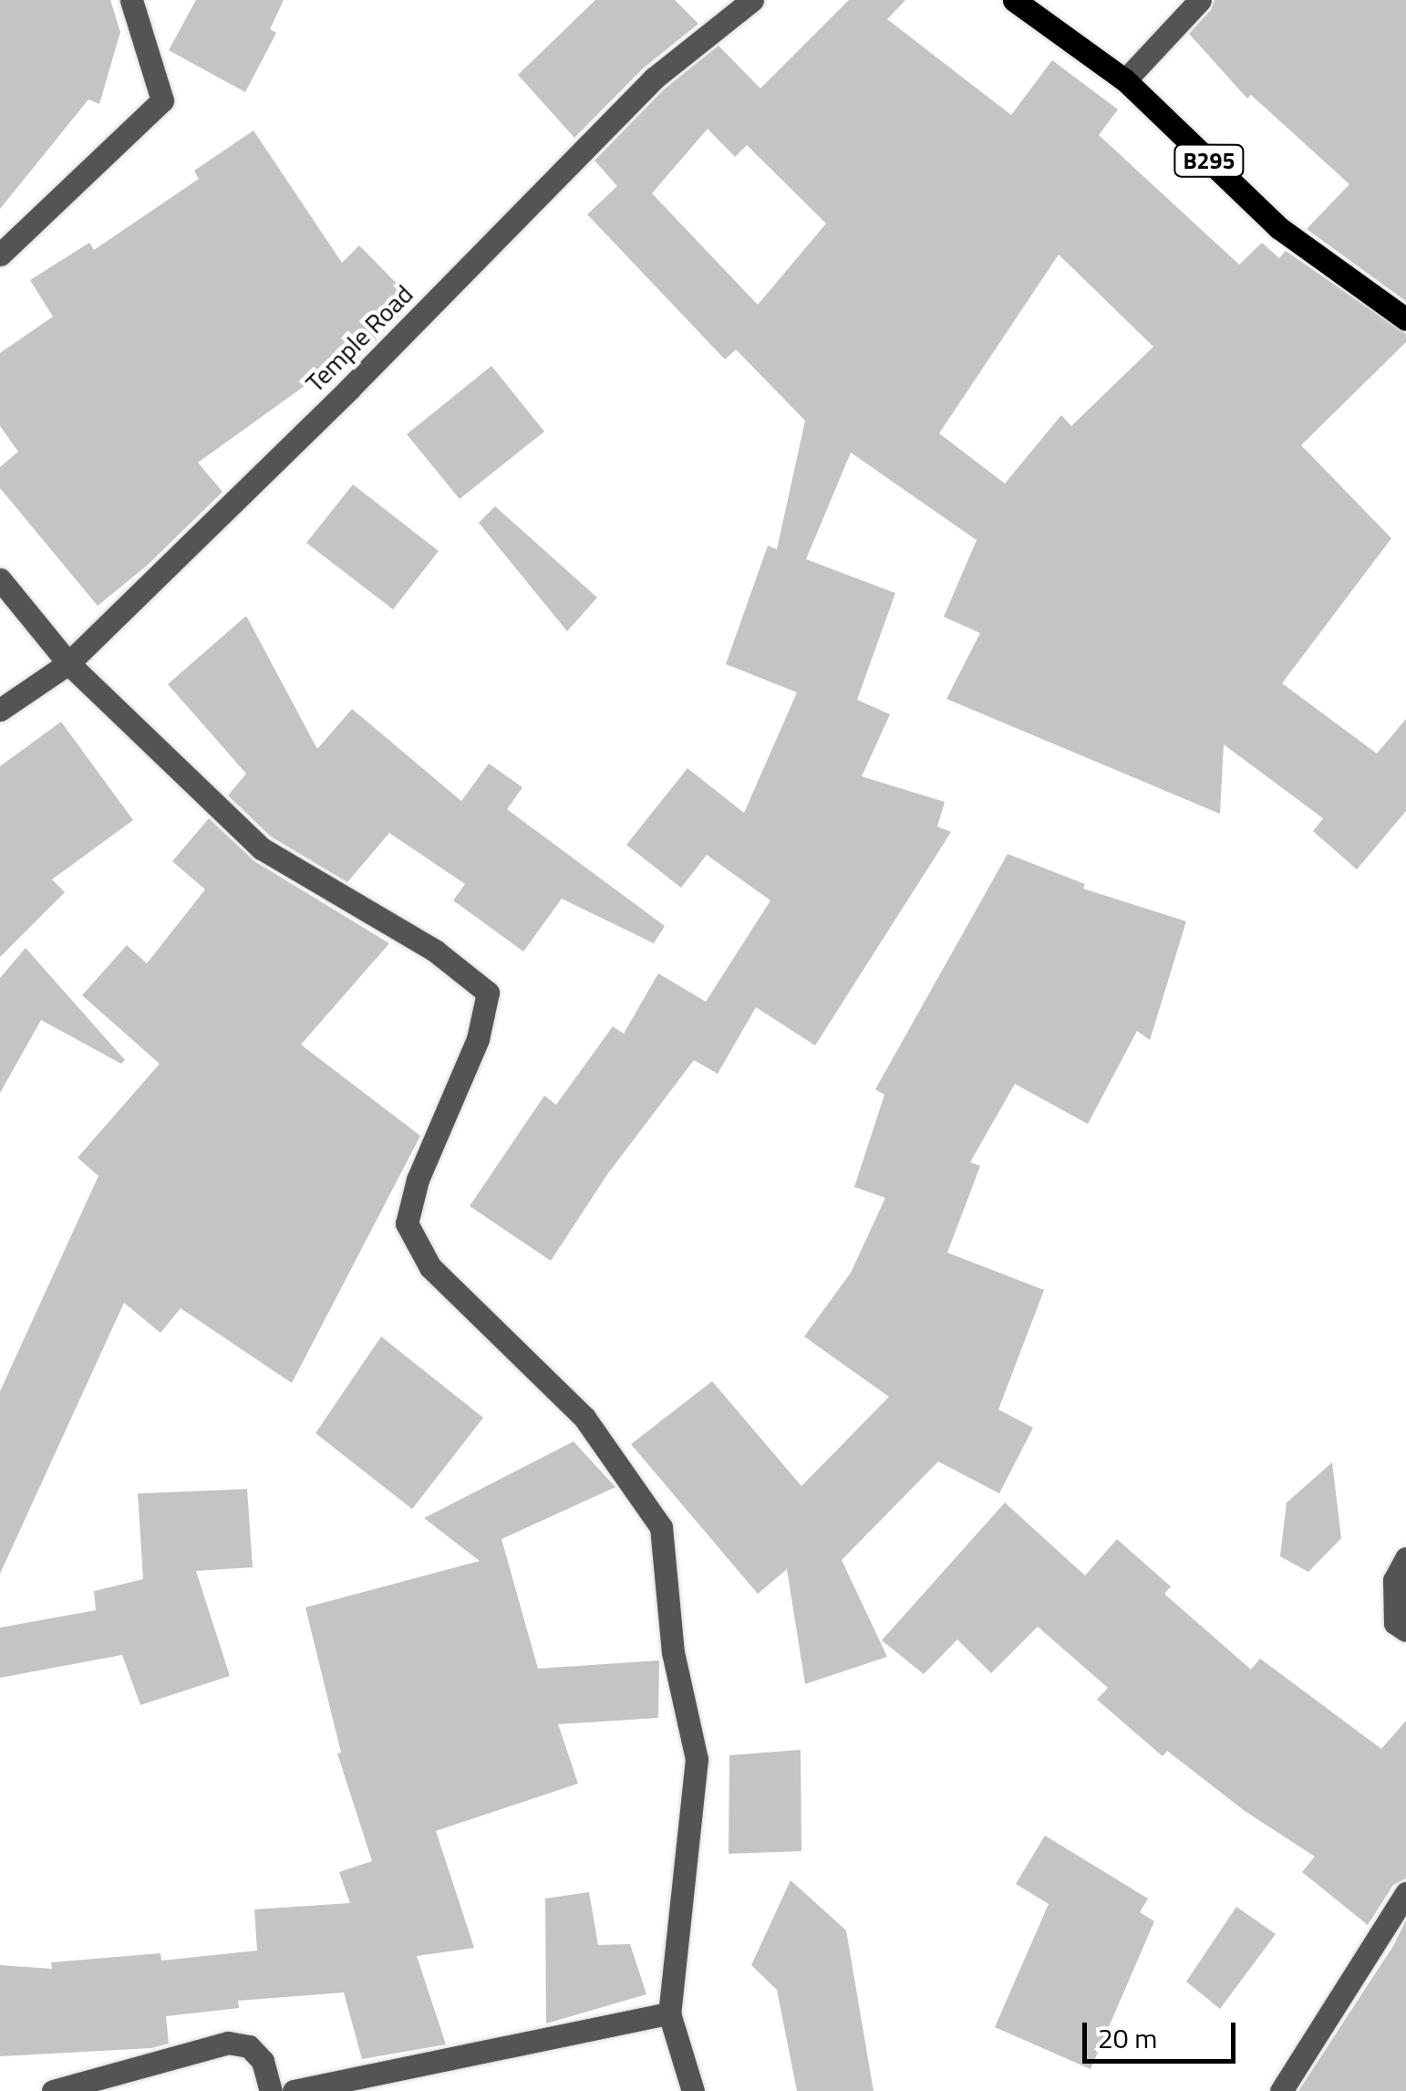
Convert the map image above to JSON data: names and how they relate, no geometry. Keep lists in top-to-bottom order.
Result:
{
  "streets": {
    "main road": ["B295"],
    "street": ["Temple Road"]
  },
  "scale_bar": "20 m"
}
